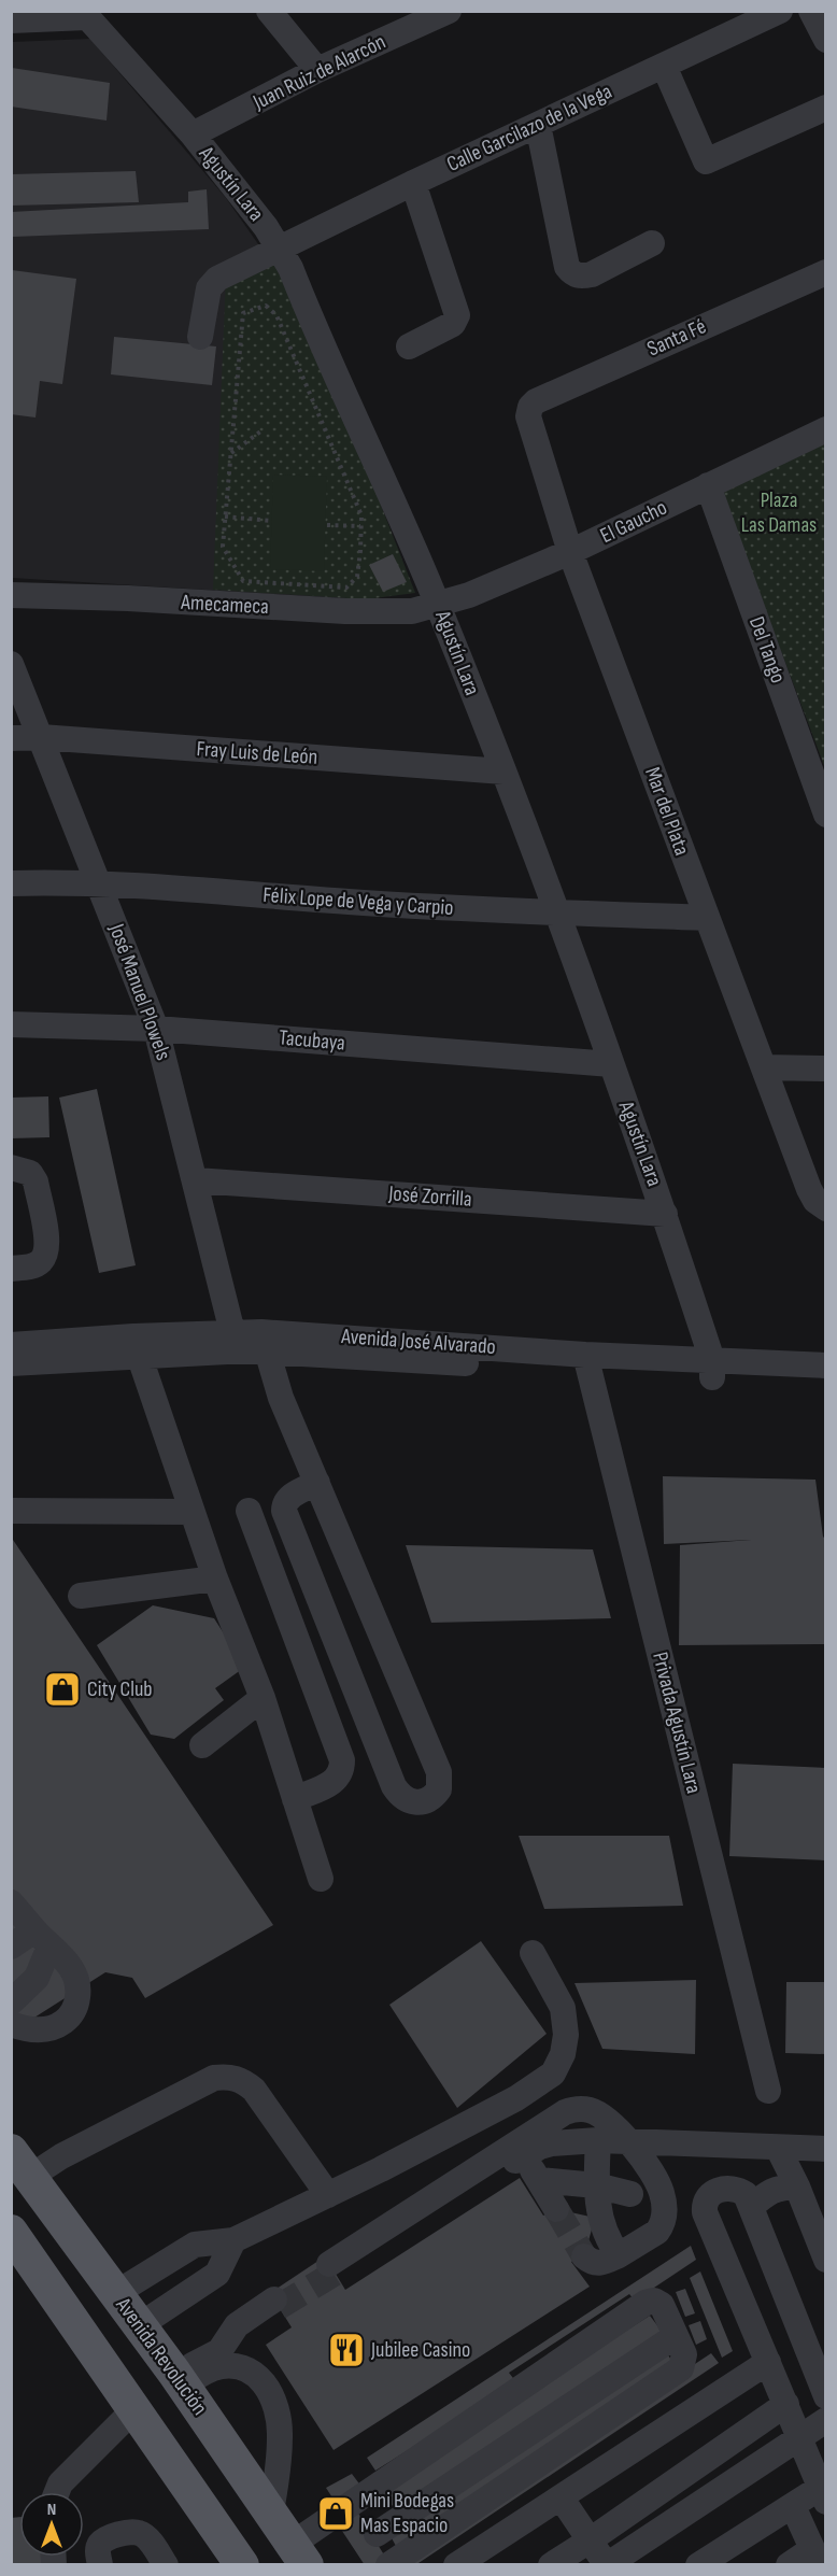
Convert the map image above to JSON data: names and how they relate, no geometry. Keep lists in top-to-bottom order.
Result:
{
  "streets": {
    "main road": ["Avenida Revolución"],
    "street": [
      "Juan Ruiz de Alarcón",
      "Calle Garcilazo de la Vega",
      "Agustín Lara",
      "Santa Fé",
      "El Gaucho",
      "Amecameca",
      "Del Tango",
      "Fray Luis de León",
      "Mar del Plata",
      "Félix Lope de Vega y Carpio",
      "José Manuel Plowels",
      "Tacubaya",
      "José Zorrilla",
      "Avenida José Alvarado",
      "Privada Agustín Lara"
    ]
  },
  "crossings": [
    ["Juan Ruiz de Alarcón", "Agustín Lara"],
    ["Calle Garcilazo de la Vega", "Agustín Lara"],
    ["Agustín Lara", "El Gaucho"],
    ["Agustín Lara", "Amecameca"],
    ["Agustín Lara", "Fray Luis de León"],
    ["Agustín Lara", "Félix Lope de Vega y Carpio"],
    ["Agustín Lara", "Tacubaya"],
    ["Agustín Lara", "José Zorrilla"],
    ["Agustín Lara", "Avenida José Alvarado"],
    ["Santa Fé", "Mar del Plata"],
    ["El Gaucho", "Amecameca"],
    ["El Gaucho", "Del Tango"],
    ["El Gaucho", "Mar del Plata"],
    ["Fray Luis de León", "José Manuel Plowels"],
    ["Mar del Plata", "Félix Lope de Vega y Carpio"],
    ["Félix Lope de Vega y Carpio", "José Manuel Plowels"],
    ["José Manuel Plowels", "Tacubaya"],
    ["José Manuel Plowels", "José Zorrilla"],
    ["José Manuel Plowels", "Avenida José Alvarado"],
    ["Avenida José Alvarado", "Privada Agustín Lara"]
  ],
  "parks": ["Plaza Las Damas"],
  "places": {
    "shop": ["City Club", "Mini Bodegas Mas Espacio"],
    "restaurant": ["Jubilee Casino"]
  },
  "north": "top"
}
